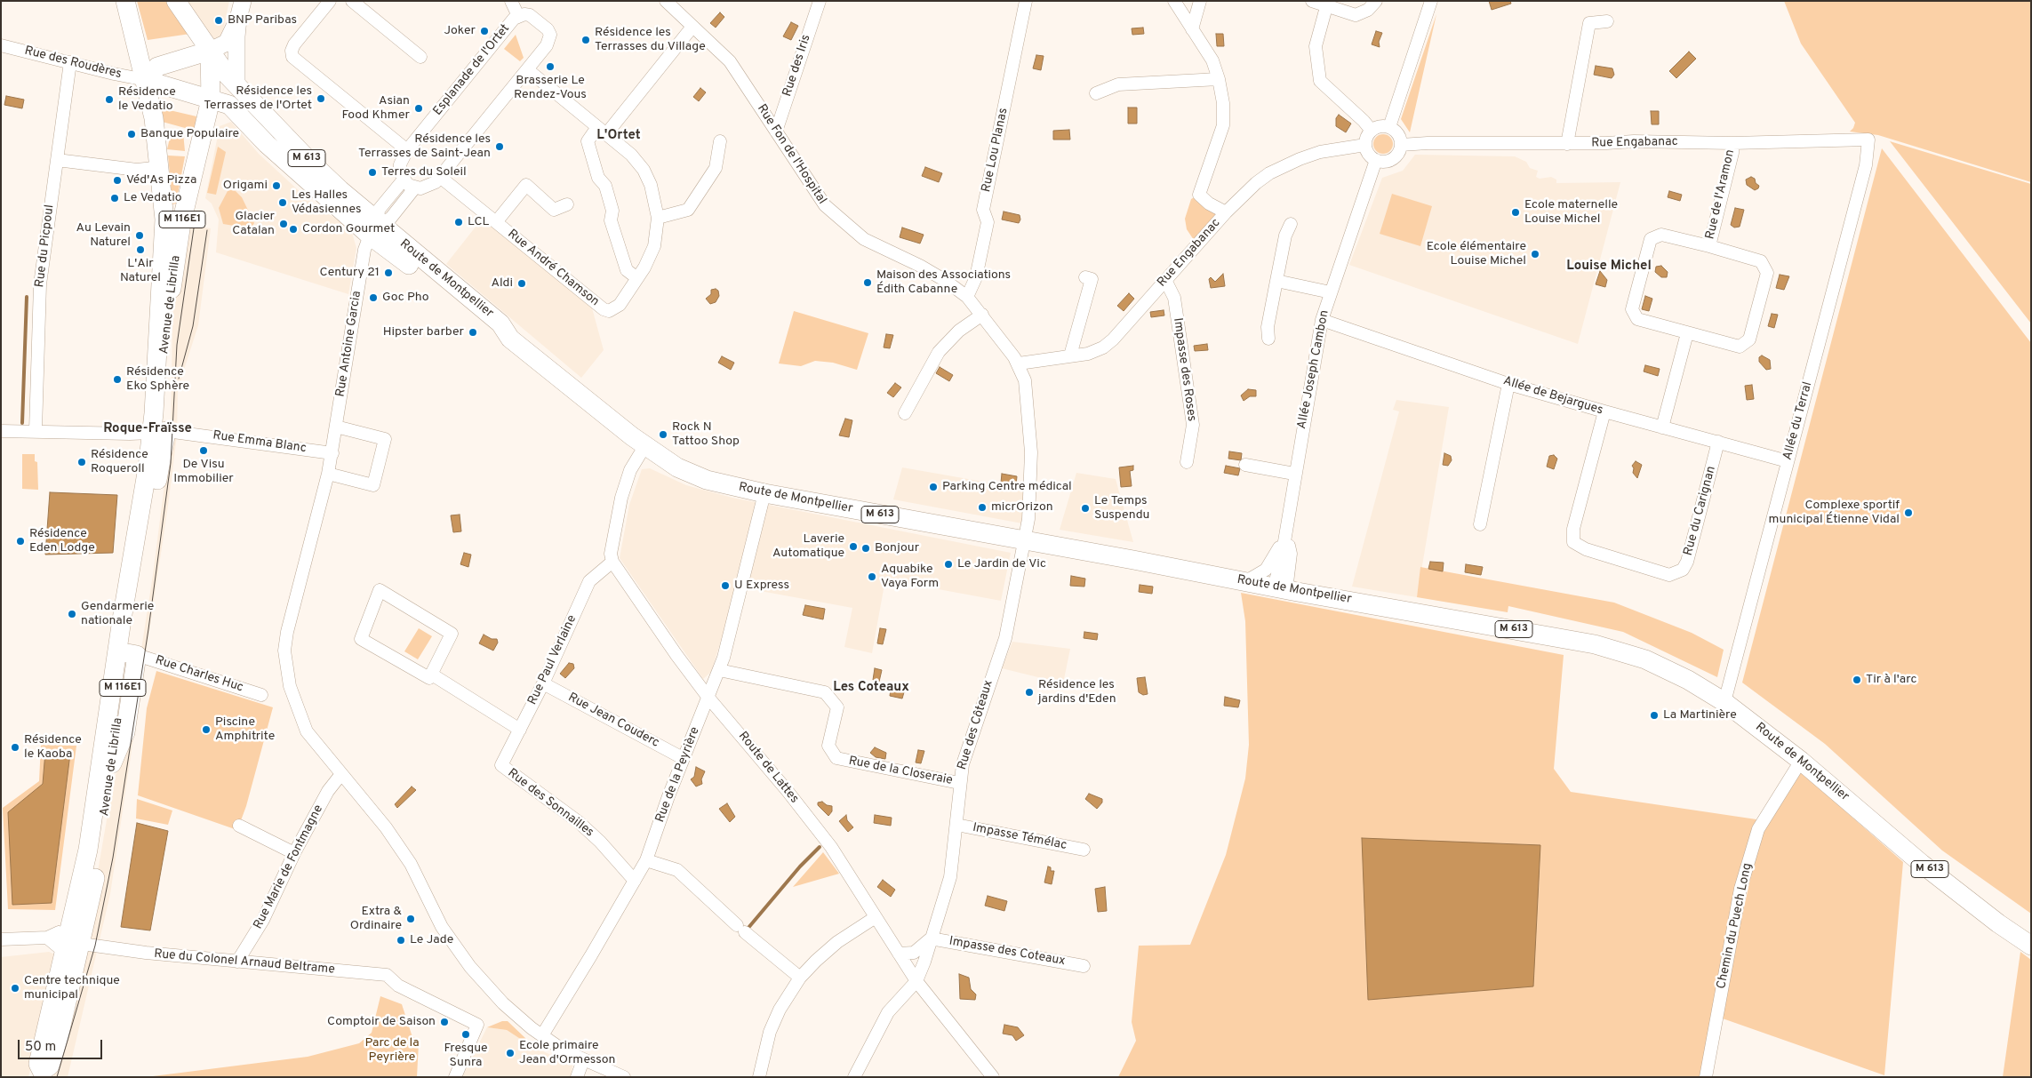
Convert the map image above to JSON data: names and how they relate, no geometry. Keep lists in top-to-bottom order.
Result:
{
  "streets": {
    "main road": [
      "M 613",
      "M 116E1",
      "Route de Montpellier",
      "Avenue de Librilla"
    ],
    "street": [
      "Rue des Roudères",
      "Rue des Iris",
      "Esplanade de l'Ortet",
      "Rue Engabanac",
      "Rue Lou Planas",
      "Rue Fon de l'Hospital",
      "Rue de l'Aramon",
      "Rue du Picpoul",
      "Rue André Chamson",
      "Rue Antoine Garcia",
      "Impasse des Roses",
      "Allée Joseph Cambon",
      "Allée de Bejargues",
      "Allée du Terral",
      "Rue Emma Blanc",
      "Rue du Carignan",
      "Rue Paul Verlaine",
      "Rue Charles Huc",
      "Rue Jean Couderc",
      "Rue des Côteaux",
      "Route de Lattes",
      "Rue de la Closeraie",
      "Rue de la Peyrière",
      "Rue des Sonnailles",
      "Impasse Témélac",
      "Rue Marie de Fontmagne",
      "Chemin du Puech Long",
      "Impasse des Coteaux",
      "Rue du Colonel Arnaud Beltrame"
    ]
  },
  "crossings": [
    ["Rue des Roudères", "M 613"],
    ["Rue des Roudères", "Rue du Picpoul"],
    ["Rue des Roudères", "Avenue de Librilla"],
    ["Rue des Iris", "Rue Fon de l'Hospital"],
    ["Esplanade de l'Ortet", "Rue André Chamson"],
    ["Rue Engabanac", "Rue Fon de l'Hospital"],
    ["Rue Engabanac", "Rue de l'Aramon"],
    ["Rue Engabanac", "Impasse des Roses"],
    ["Rue Engabanac", "Allée Joseph Cambon"],
    ["Rue Engabanac", "Allée du Terral"],
    ["Rue Lou Planas", "Rue Fon de l'Hospital"],
    ["Rue Fon de l'Hospital", "Route de Montpellier"],
    ["Rue Fon de l'Hospital", "Rue des Côteaux"],
    ["M 613", "M 116E1"],
    ["M 613", "Route de Montpellier"],
    ["M 613", "Avenue de Librilla"],
    ["M 116E1", "Route de Montpellier"],
    ["M 116E1", "Avenue de Librilla"],
    ["Rue du Picpoul", "Rue Emma Blanc"],
    ["Route de Montpellier", "Avenue de Librilla"],
    ["Route de Montpellier", "Rue Antoine Garcia"],
    ["Route de Montpellier", "Allée Joseph Cambon"],
    ["Route de Montpellier", "Allée du Terral"],
    ["Route de Montpellier", "Rue des Côteaux"],
    ["Route de Montpellier", "Rue de la Peyrière"],
    ["Route de Montpellier", "Chemin du Puech Long"],
    ["Avenue de Librilla", "Rue Emma Blanc"],
    ["Avenue de Librilla", "Rue Charles Huc"],
    ["Avenue de Librilla", "Rue du Colonel Arnaud Beltrame"],
    ["Rue Antoine Garcia", "Rue Emma Blanc"],
    ["Rue Antoine Garcia", "Rue de la Peyrière"],
    ["Rue Antoine Garcia", "Rue Marie de Fontmagne"],
    ["Allée Joseph Cambon", "Allée de Bejargues"],
    ["Allée de Bejargues", "Allée du Terral"],
    ["Allée de Bejargues", "Rue du Carignan"],
    ["Rue Paul Verlaine", "Rue Jean Couderc"],
    ["Rue Paul Verlaine", "Route de Lattes"],
    ["Rue Paul Verlaine", "Rue des Sonnailles"],
    ["Rue Jean Couderc", "Rue de la Peyrière"],
    ["Rue des Côteaux", "Route de Lattes"],
    ["Rue des Côteaux", "Rue de la Closeraie"],
    ["Rue des Côteaux", "Impasse Témélac"],
    ["Rue des Côteaux", "Impasse des Coteaux"],
    ["Route de Lattes", "Rue de la Peyrière"],
    ["Rue de la Closeraie", "Rue de la Peyrière"],
    ["Rue de la Peyrière", "Rue des Sonnailles"],
    ["Rue Marie de Fontmagne", "Rue du Colonel Arnaud Beltrame"]
  ],
  "districts": [
    "L'Ortet",
    "Louise Michel",
    "Roque-Fraïsse",
    "Les Coteaux"
  ],
  "parks": ["Parc de la Peyrière"],
  "places": [
    "BNP Paribas",
    "Joker",
    "Résidence les Terrasses du Village",
    "Brasserie Le Rendez-Vous",
    "Résidence les Terrasses de l'Ortet",
    "Résidence le Vedatio",
    "Asian Food Khmer",
    "Banque Populaire",
    "Résidence les Terrasses de Saint-Jean",
    "Terres du Soleil",
    "Véd'As Pizza",
    "Origami",
    "Le Vedatio",
    "Les Halles Védasiennes",
    "Ecole maternelle Louise Michel",
    "LCL",
    "Glacier Catalan",
    "Cordon Gourmet",
    "Au Levain Naturel",
    "L'Air Naturel",
    "Ecole élémentaire Louise Michel",
    "Century 21",
    "Maison des Associations Édith Cabanne",
    "Aldi",
    "Goc Pho",
    "Hipster barber",
    "Résidence Eko Sphère",
    "Rock N Tattoo Shop",
    "De Visu Immobilier",
    "Résidence Roqueroll",
    "Parking Centre médical",
    "micrOrizon",
    "Le Temps Suspendu",
    "Complexe sportif municipal Étienne Vidal",
    "Résidence Eden Lodge",
    "Laverie Automatique",
    "Bonjour",
    "Le Jardin de Vic",
    "Aquabike Vaya Form",
    "U Express",
    "Gendarmerie nationale",
    "Tir à l'arc",
    "Résidence les jardins d'Eden",
    "La Martinière",
    "Piscine Amphitrite",
    "Résidence le Kaoba",
    "Extra & Ordinaire",
    "Le Jade",
    "Centre technique municipal",
    "Comptoir de Saison",
    "Fresque Sunra",
    "Ecole primaire Jean d'Ormesson"
  ],
  "scale_bar": "50 m"
}
